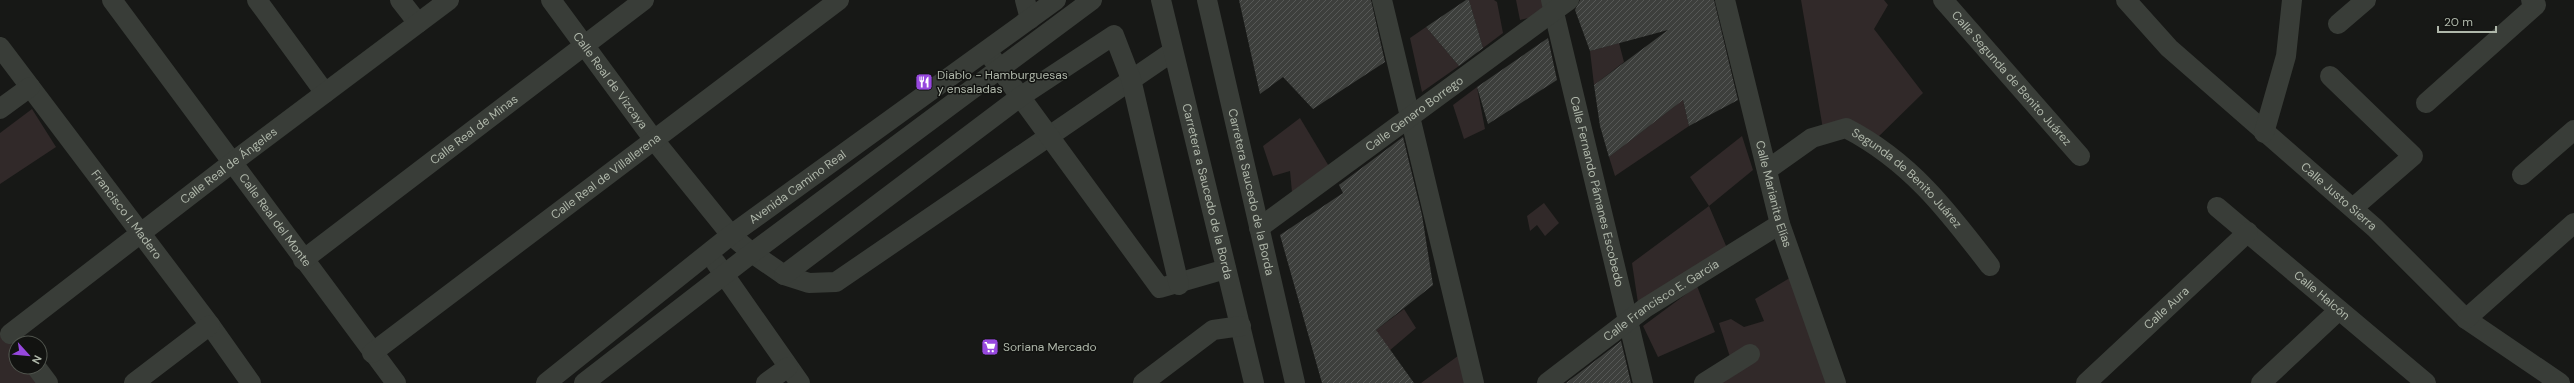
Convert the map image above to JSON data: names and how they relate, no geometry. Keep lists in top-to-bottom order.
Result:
{
  "streets": {
    "street": [
      "Calle Segunda de Benito Juárez",
      "Calle Real de Vizcaya",
      "Calle Genaro Borrego",
      "Calle Real de Minas",
      "Calle Real de Ángeles",
      "Calle Real de Villallerena",
      "Segunda de Benito Juárez",
      "Avenida Camino Real",
      "Calle Fernando Pámanes Escobedo",
      "Carretera a Saucedo de la Borda",
      "Carretera Saucedo de la Borda",
      "Calle Marianita Elías",
      "Calle Justo Sierra",
      "Francisco I. Madero",
      "Calle Real del Monte",
      "Calle Halcón",
      "Calle Francisco E. García",
      "Calle Aura"
    ]
  },
  "crossings": [
    ["Calle Real de Vizcaya", "Calle Real de Minas"],
    ["Calle Real de Vizcaya", "Calle Real de Villallerena"],
    ["Calle Real de Vizcaya", "Avenida Camino Real"],
    ["Calle Genaro Borrego", "Calle Fernando Pámanes Escobedo"],
    ["Calle Genaro Borrego", "Carretera Saucedo de la Borda"],
    ["Calle Real de Minas", "Calle Real del Monte"],
    ["Calle Real de Ángeles", "Francisco I. Madero"],
    ["Calle Real de Ángeles", "Calle Real del Monte"],
    ["Calle Real de Villallerena", "Calle Real del Monte"],
    ["Segunda de Benito Juárez", "Calle Marianita Elías"],
    ["Calle Fernando Pámanes Escobedo", "Calle Francisco E. García"],
    ["Calle Marianita Elías", "Calle Francisco E. García"],
    ["Calle Halcón", "Calle Aura"]
  ],
  "places": {
    "restaurant": ["Diablo - Hamburguesas y ensaladas"],
    "supermarket": ["Soriana Mercado"]
  },
  "scale_bar": "20 m",
  "north": "bottom right"
}
